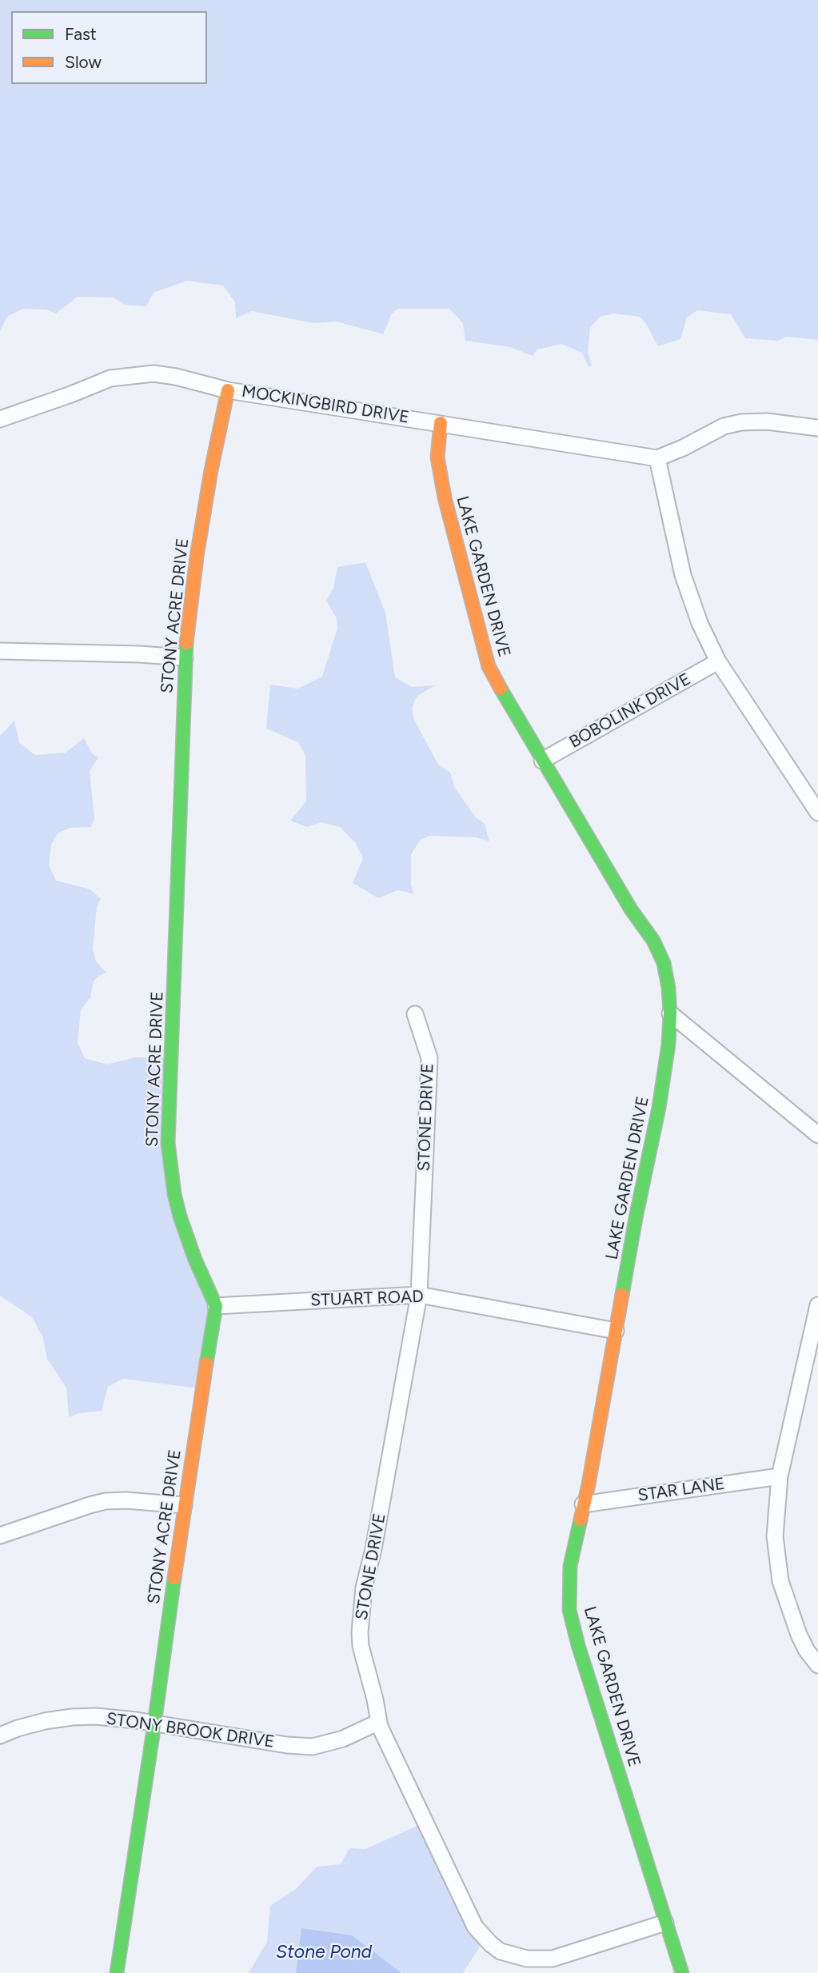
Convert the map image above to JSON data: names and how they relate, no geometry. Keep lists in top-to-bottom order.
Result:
{
  "streets": {
    "street": [
      "MOCKINGBIRD DRIVE",
      "LAKE GARDEN DRIVE",
      "STONY ACRE DRIVE",
      "BOBOLINK DRIVE",
      "STONE DRIVE",
      "STUART ROAD",
      "STAR LANE",
      "STONY BROOK DRIVE"
    ]
  },
  "crossings": [
    ["MOCKINGBIRD DRIVE", "LAKE GARDEN DRIVE"],
    ["MOCKINGBIRD DRIVE", "STONY ACRE DRIVE"],
    ["LAKE GARDEN DRIVE", "BOBOLINK DRIVE"],
    ["LAKE GARDEN DRIVE", "STONE DRIVE"],
    ["LAKE GARDEN DRIVE", "STUART ROAD"],
    ["LAKE GARDEN DRIVE", "STAR LANE"],
    ["STONY ACRE DRIVE", "STUART ROAD"],
    ["STONY ACRE DRIVE", "STONY BROOK DRIVE"],
    ["STONE DRIVE", "STUART ROAD"],
    ["STONE DRIVE", "STONY BROOK DRIVE"]
  ],
  "water": ["Stone Pond"],
  "legend": ["Fast", "Slow"]
}
